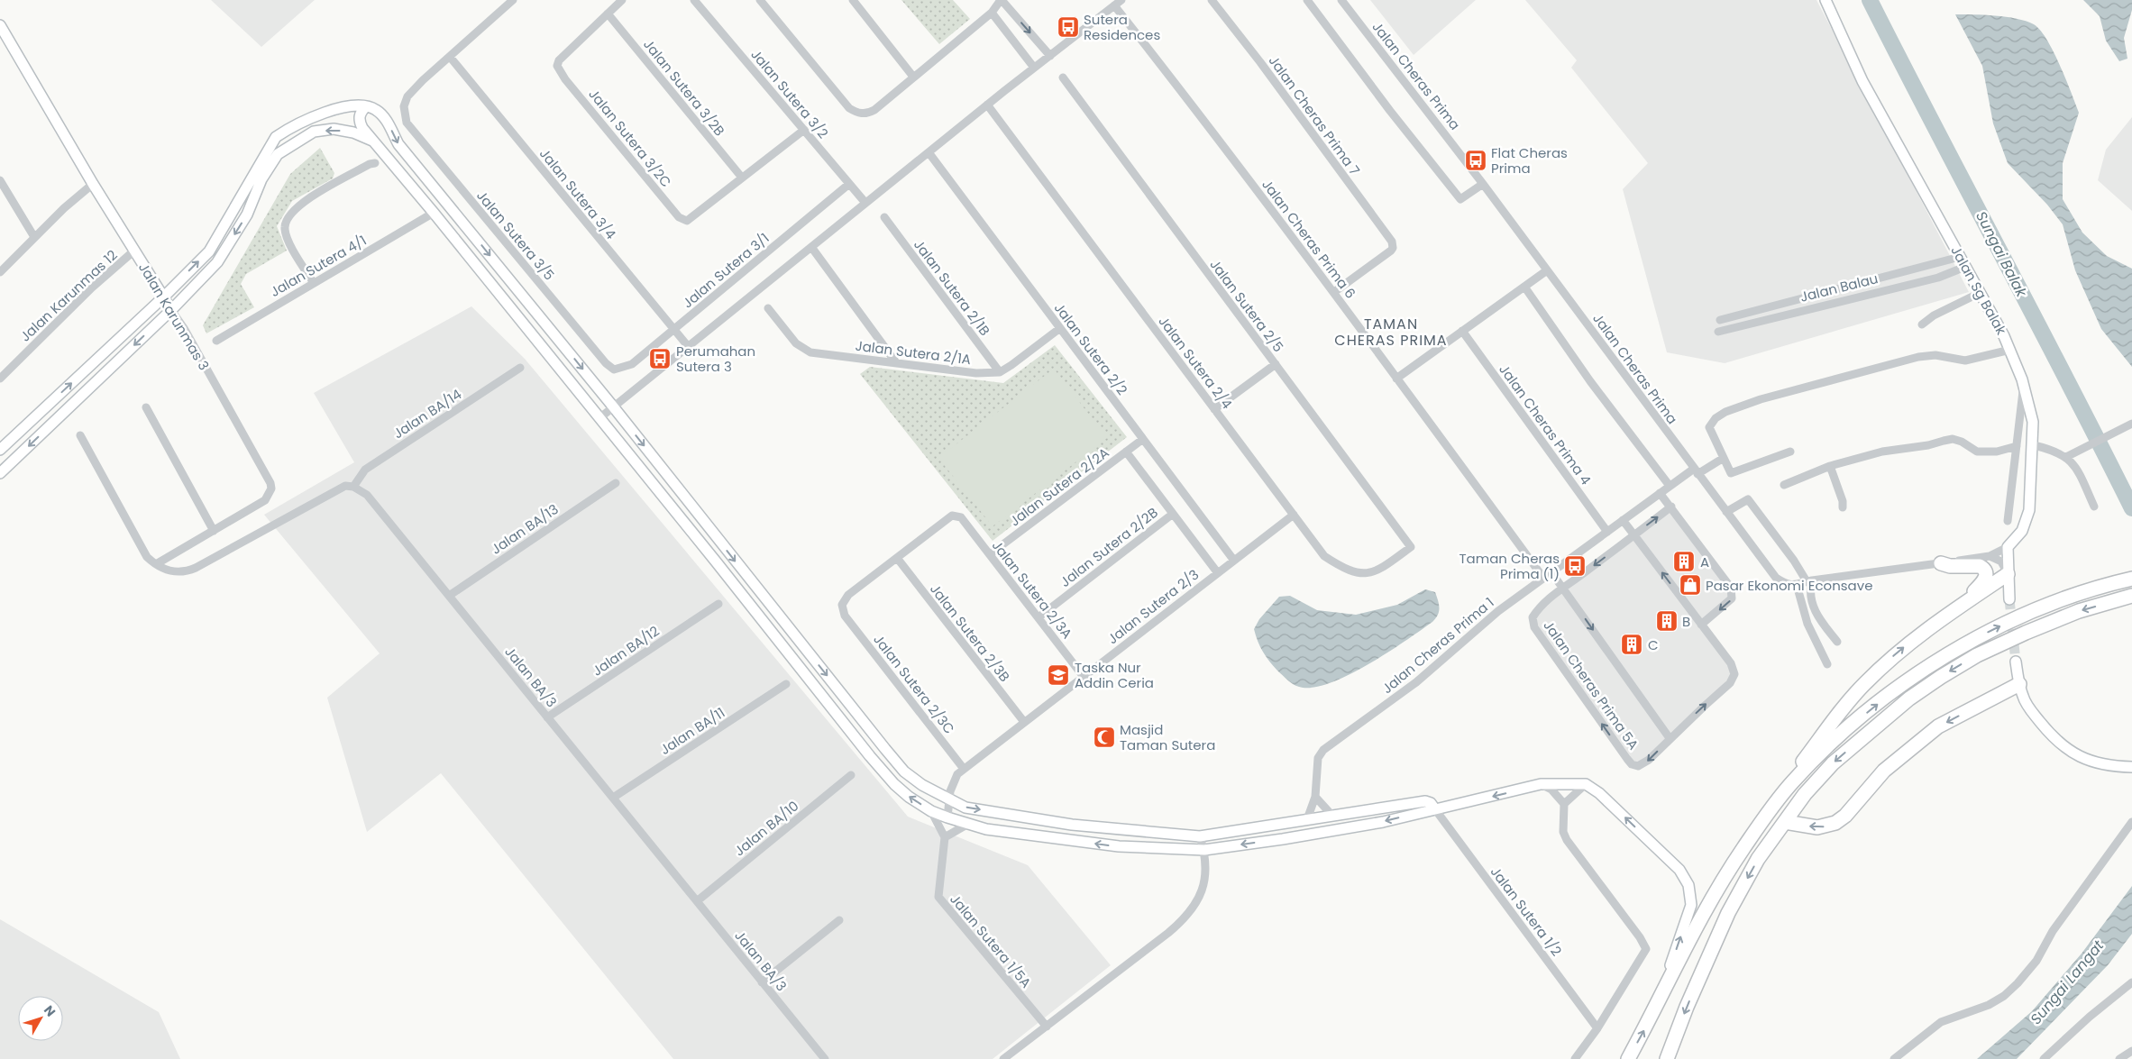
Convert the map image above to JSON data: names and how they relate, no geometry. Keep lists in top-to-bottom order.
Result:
{
  "streets": {
    "street": [
      "Jalan Cheras Prima",
      "Jalan Sutera 3/2B",
      "Jalan Sutera 3/2",
      "Jalan Cheras Prima 7",
      "Jalan Sutera 3/2C",
      "Jalan Sutera 3/4",
      "Jalan Sutera 3/5",
      "Jalan Cheras Prima 6",
      "Jalan Sutera 4/1",
      "Jalan Sutera 3/1",
      "Jalan Sutera 2/1B",
      "Jalan Balau",
      "Jalan Sg Balak",
      "Jalan Karunmas 12",
      "Jalan Sutera 2/5",
      "Jalan Karunmas 3",
      "Jalan Sutera 2/2",
      "Jalan Sutera 2/1A",
      "Jalan Sutera 2/4",
      "Jalan BA/14",
      "Jalan Cheras Prima 4",
      "Jalan Sutera 2/2A",
      "Jalan BA/13",
      "Jalan Sutera 2/2B",
      "Jalan Sutera 2/3A",
      "Jalan Sutera 2/3",
      "Jalan Sutera 2/3B",
      "Jalan Cheras Prima 1",
      "Jalan BA/12",
      "Jalan BA/3",
      "Jalan Sutera 2/3C",
      "Jalan Cheras Prima 5A",
      "Jalan BA/11",
      "Jalan BA/10",
      "Jalan Sutera 1/2",
      "Jalan Sutera 1/5A"
    ]
  },
  "crossings": [
    ["Jalan Cheras Prima", "Jalan Cheras Prima 1"],
    ["Jalan Sutera 3/2B", "Jalan Sutera 3/2C"],
    ["Jalan Sutera 3/2", "Jalan Sutera 3/1"],
    ["Jalan Cheras Prima 7", "Jalan Cheras Prima 6"],
    ["Jalan Sutera 3/4", "Jalan Sutera 3/5"],
    ["Jalan Sutera 3/4", "Jalan Sutera 3/1"],
    ["Jalan Sutera 3/5", "Jalan Sutera 3/1"],
    ["Jalan Cheras Prima 6", "Jalan Cheras Prima 1"],
    ["Jalan Sutera 2/1B", "Jalan Sutera 2/1A"],
    ["Jalan Balau", "Jalan Sg Balak"],
    ["Jalan Karunmas 12", "Jalan Karunmas 3"],
    ["Jalan Sutera 2/5", "Jalan Sutera 2/4"],
    ["Jalan Sutera 2/2", "Jalan Sutera 2/2A"],
    ["Jalan Sutera 2/2", "Jalan Sutera 2/3"],
    ["Jalan Sutera 2/4", "Jalan Sutera 2/3"],
    ["Jalan BA/14", "Jalan BA/3"],
    ["Jalan Cheras Prima 4", "Jalan Cheras Prima 1"],
    ["Jalan Sutera 2/2A", "Jalan Sutera 2/3A"],
    ["Jalan BA/13", "Jalan BA/3"],
    ["Jalan Sutera 2/2B", "Jalan Sutera 2/3A"],
    ["Jalan Sutera 2/3A", "Jalan Sutera 2/3"],
    ["Jalan Sutera 2/3A", "Jalan Sutera 2/3B"],
    ["Jalan Sutera 2/3A", "Jalan Sutera 2/3C"],
    ["Jalan Sutera 2/3", "Jalan Sutera 2/3B"],
    ["Jalan Sutera 2/3", "Jalan Sutera 2/3C"],
    ["Jalan Sutera 2/3B", "Jalan Sutera 2/3C"],
    ["Jalan BA/12", "Jalan BA/3"],
    ["Jalan BA/3", "Jalan BA/11"],
    ["Jalan BA/3", "Jalan BA/10"]
  ],
  "districts": ["TAMAN CHERAS PRIMA"],
  "water": ["Sungai Balak", "Sungai Langat"],
  "places": {
    "bus stop": [
      "Sutera Residences",
      "Flat Cheras Prima",
      "Perumahan Sutera 3",
      "Taman Cheras Prima (1)"
    ],
    "building": ["A", "B", "C"],
    "shop": ["Pasar Ekonomi Econsave"],
    "school or university": ["Taska Nur Addin Ceria"],
    "mosque": ["Masjid Taman Sutera"]
  },
  "north": "top right"
}
